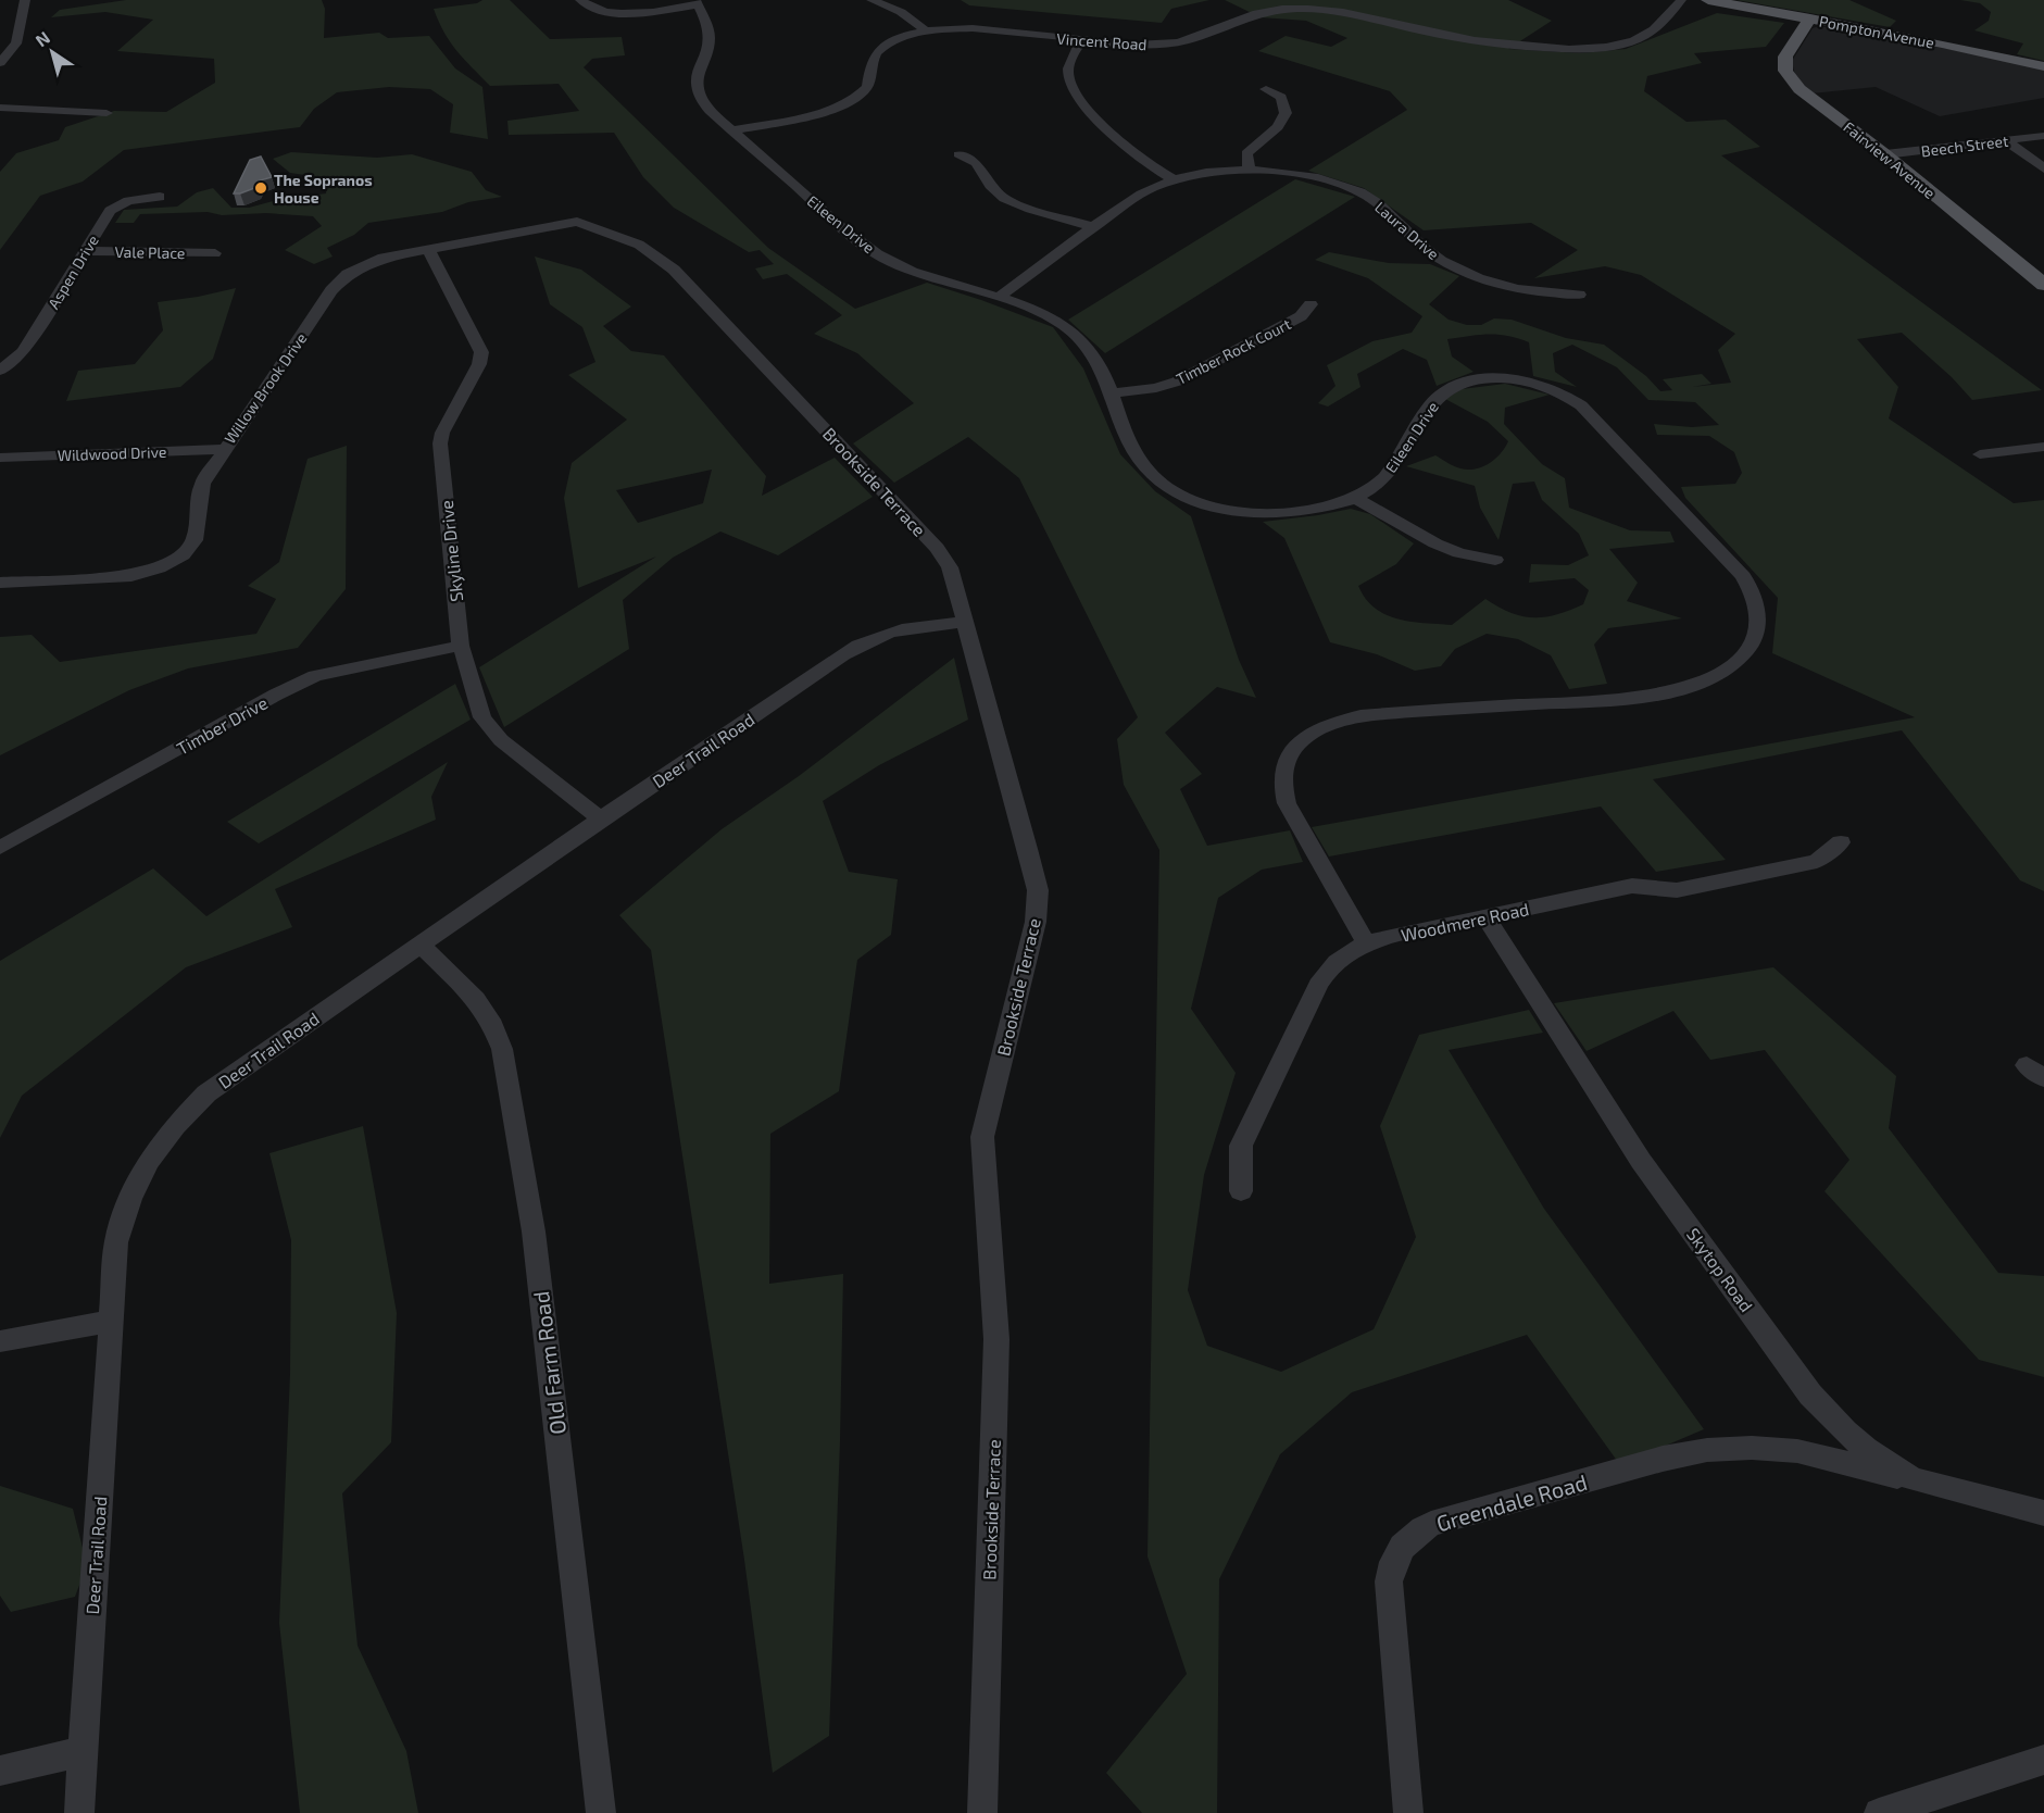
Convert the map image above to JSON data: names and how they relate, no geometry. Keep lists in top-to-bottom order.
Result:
{
  "streets": {
    "main road": ["Pompton Avenue", "Fairview Avenue"],
    "street": [
      "Vincent Road",
      "Beech Street",
      "Eileen Drive",
      "Laura Drive",
      "Vale Place",
      "Aspen Drive",
      "Timber Rock Court",
      "Willow Brook Drive",
      "Wildwood Drive",
      "Brookside Terrace",
      "Skyline Drive",
      "Timber Drive",
      "Deer Trail Road",
      "Woodmere Road",
      "Skytop Road",
      "Old Farm Road",
      "Greendale Road"
    ]
  },
  "crossings": [
    ["Pompton Avenue", "Fairview Avenue"],
    ["Vincent Road", "Eileen Drive"],
    ["Beech Street", "Fairview Avenue"],
    ["Eileen Drive", "Laura Drive"],
    ["Eileen Drive", "Timber Rock Court"],
    ["Eileen Drive", "Woodmere Road"],
    ["Vale Place", "Aspen Drive"],
    ["Willow Brook Drive", "Wildwood Drive"],
    ["Willow Brook Drive", "Brookside Terrace"],
    ["Willow Brook Drive", "Skyline Drive"],
    ["Brookside Terrace", "Deer Trail Road"],
    ["Skyline Drive", "Timber Drive"],
    ["Skyline Drive", "Deer Trail Road"],
    ["Deer Trail Road", "Old Farm Road"],
    ["Woodmere Road", "Skytop Road"],
    ["Skytop Road", "Greendale Road"]
  ],
  "places": ["The Sopranos House"],
  "north": "top left"
}
